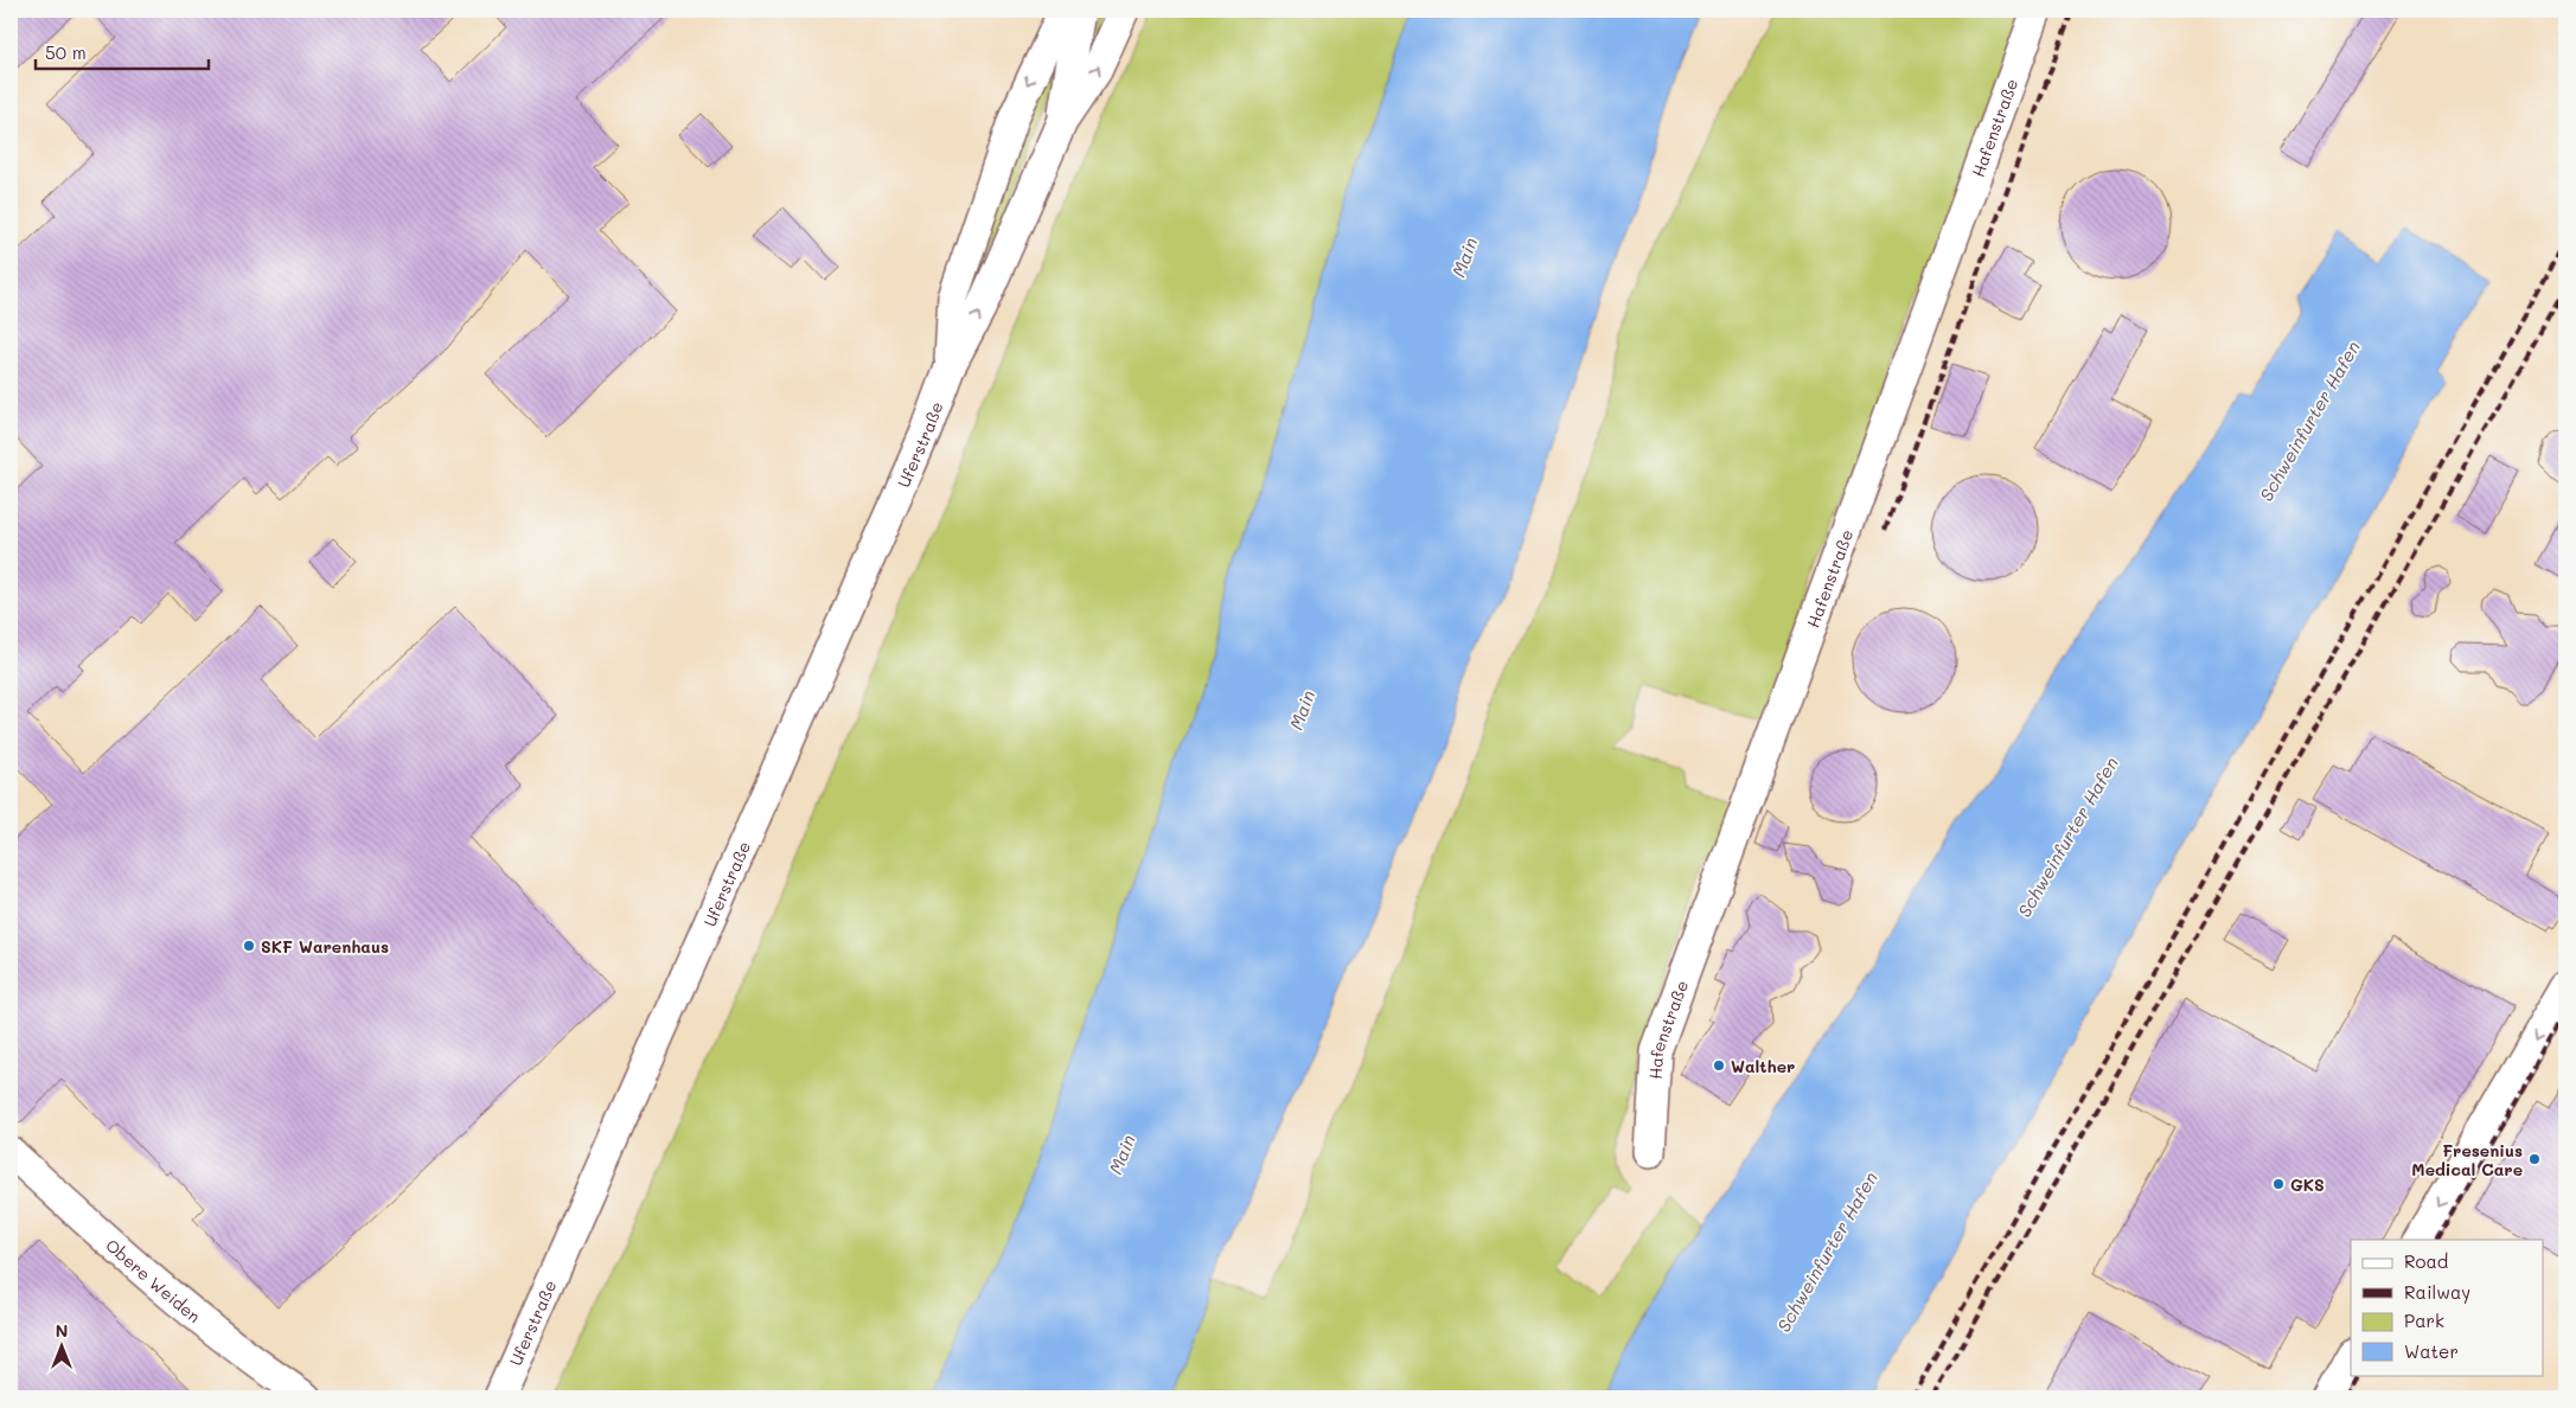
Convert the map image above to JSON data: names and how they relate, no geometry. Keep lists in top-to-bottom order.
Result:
{
  "streets": {
    "street": ["Hafenstraße", "Uferstraße", "Obere Weiden"]
  },
  "water": ["Main", "Schweinfurter Hafen"],
  "places": [
    "SKF Warenhaus",
    "Walther",
    "Fresenius Medical Care",
    "GKS"
  ],
  "legend": [
    "Road",
    "Railway",
    "Park",
    "Water"
  ],
  "scale_bar": "50 m",
  "north": "top"
}
